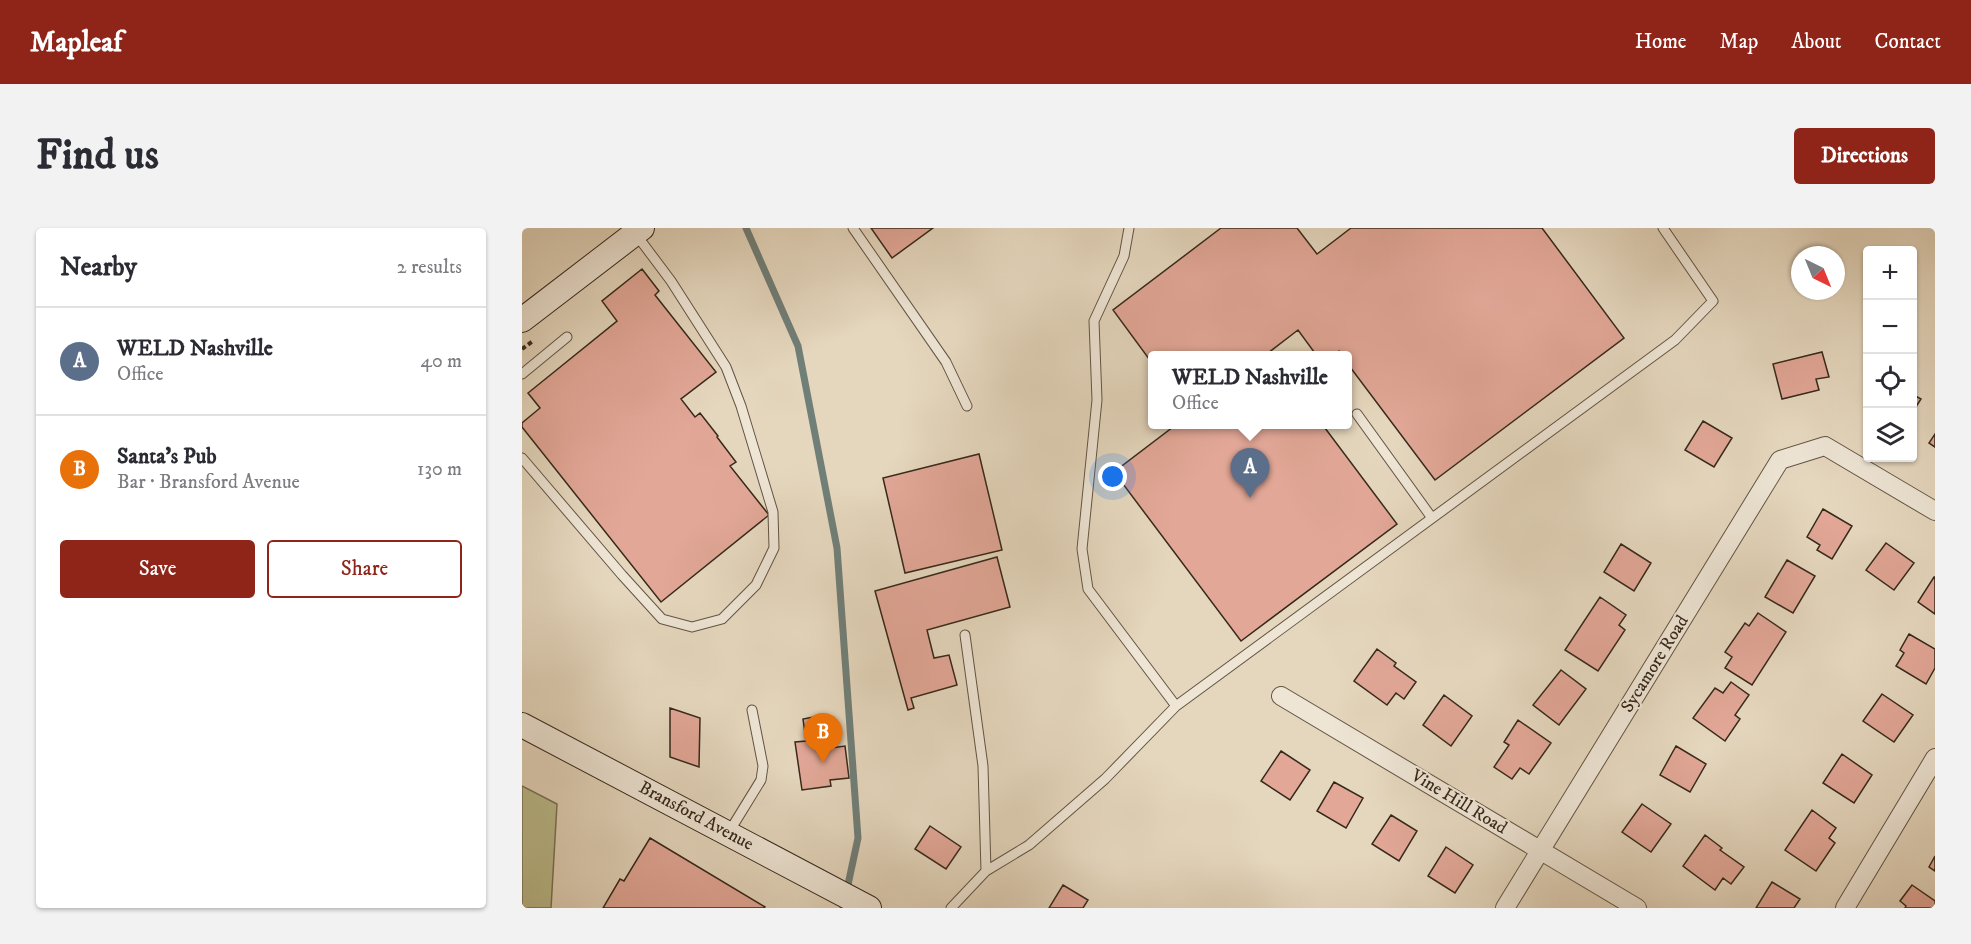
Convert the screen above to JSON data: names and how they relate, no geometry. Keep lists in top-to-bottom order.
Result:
{
  "streets": {
    "main road": ["Bransford Avenue"],
    "street": ["Sycamore Road", "Vine Hill Road"]
  },
  "crossings": [
    ["Sycamore Road", "Vine Hill Road"]
  ],
  "north": "bottom right",
  "page": {
    "header": "Mapleaf",
    "nav": [
      "Home",
      "Map",
      "About",
      "Contact"
    ],
    "buttons": [
      "Directions",
      ["Save", "Share"]
    ],
    "title": "Find us",
    "heading": ["Nearby", "2 results"],
    "map_buttons": ["+", "−"],
    "list": [
      {
        "mark": "A",
        "name": "WELD Nashville",
        "note": "Office",
        "value": "40 m"
      },
      {
        "mark": "B",
        "name": "Santa's Pub",
        "note": "Bar · Bransford Avenue",
        "value": "130 m"
      }
    ],
    "popup": ["WELD Nashville", "Office"],
    "pins": ["A", "B"]
  }
}
